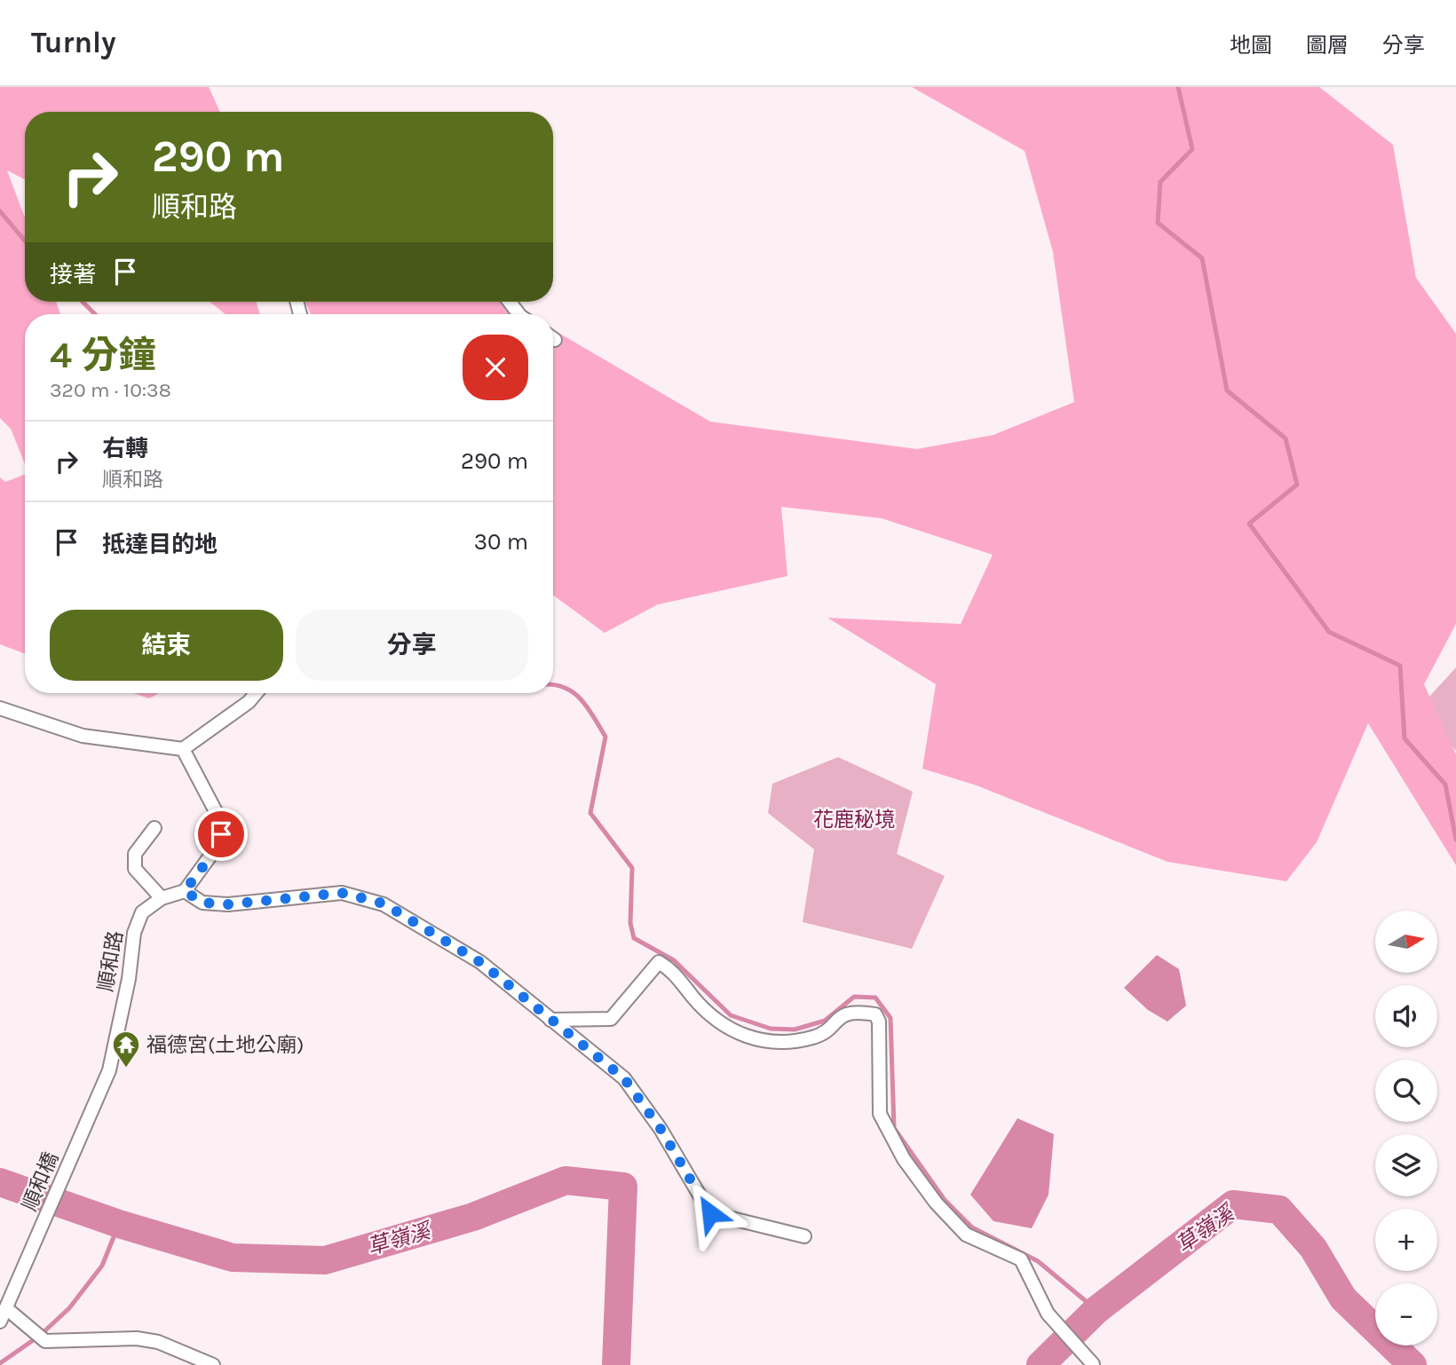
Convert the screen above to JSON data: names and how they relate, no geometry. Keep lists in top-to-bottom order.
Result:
{
  "streets": {
    "street": ["順和路", "順和橋"]
  },
  "crossings": [
    ["順和路", "順和橋"]
  ],
  "water": ["草嶺溪"],
  "parks": ["花鹿秘境"],
  "places": {
    "temple": ["福德宮(土地公廟)"]
  },
  "north": "right",
  "page": {
    "header": "Turnly",
    "nav": ["地圖", "圖層", "分享"],
    "turn": ["290 m", "順和路"],
    "then": "接著",
    "heading": ["4 分鐘", "320 m · 10:38"],
    "list": [
      {
        "name": "右轉",
        "note": "順和路",
        "value": "290 m"
      },
      {
        "name": "抵達目的地",
        "value": "30 m"
      }
    ],
    "buttons": ["結束", "分享"],
    "map_buttons": ["+", "−"]
  }
}
